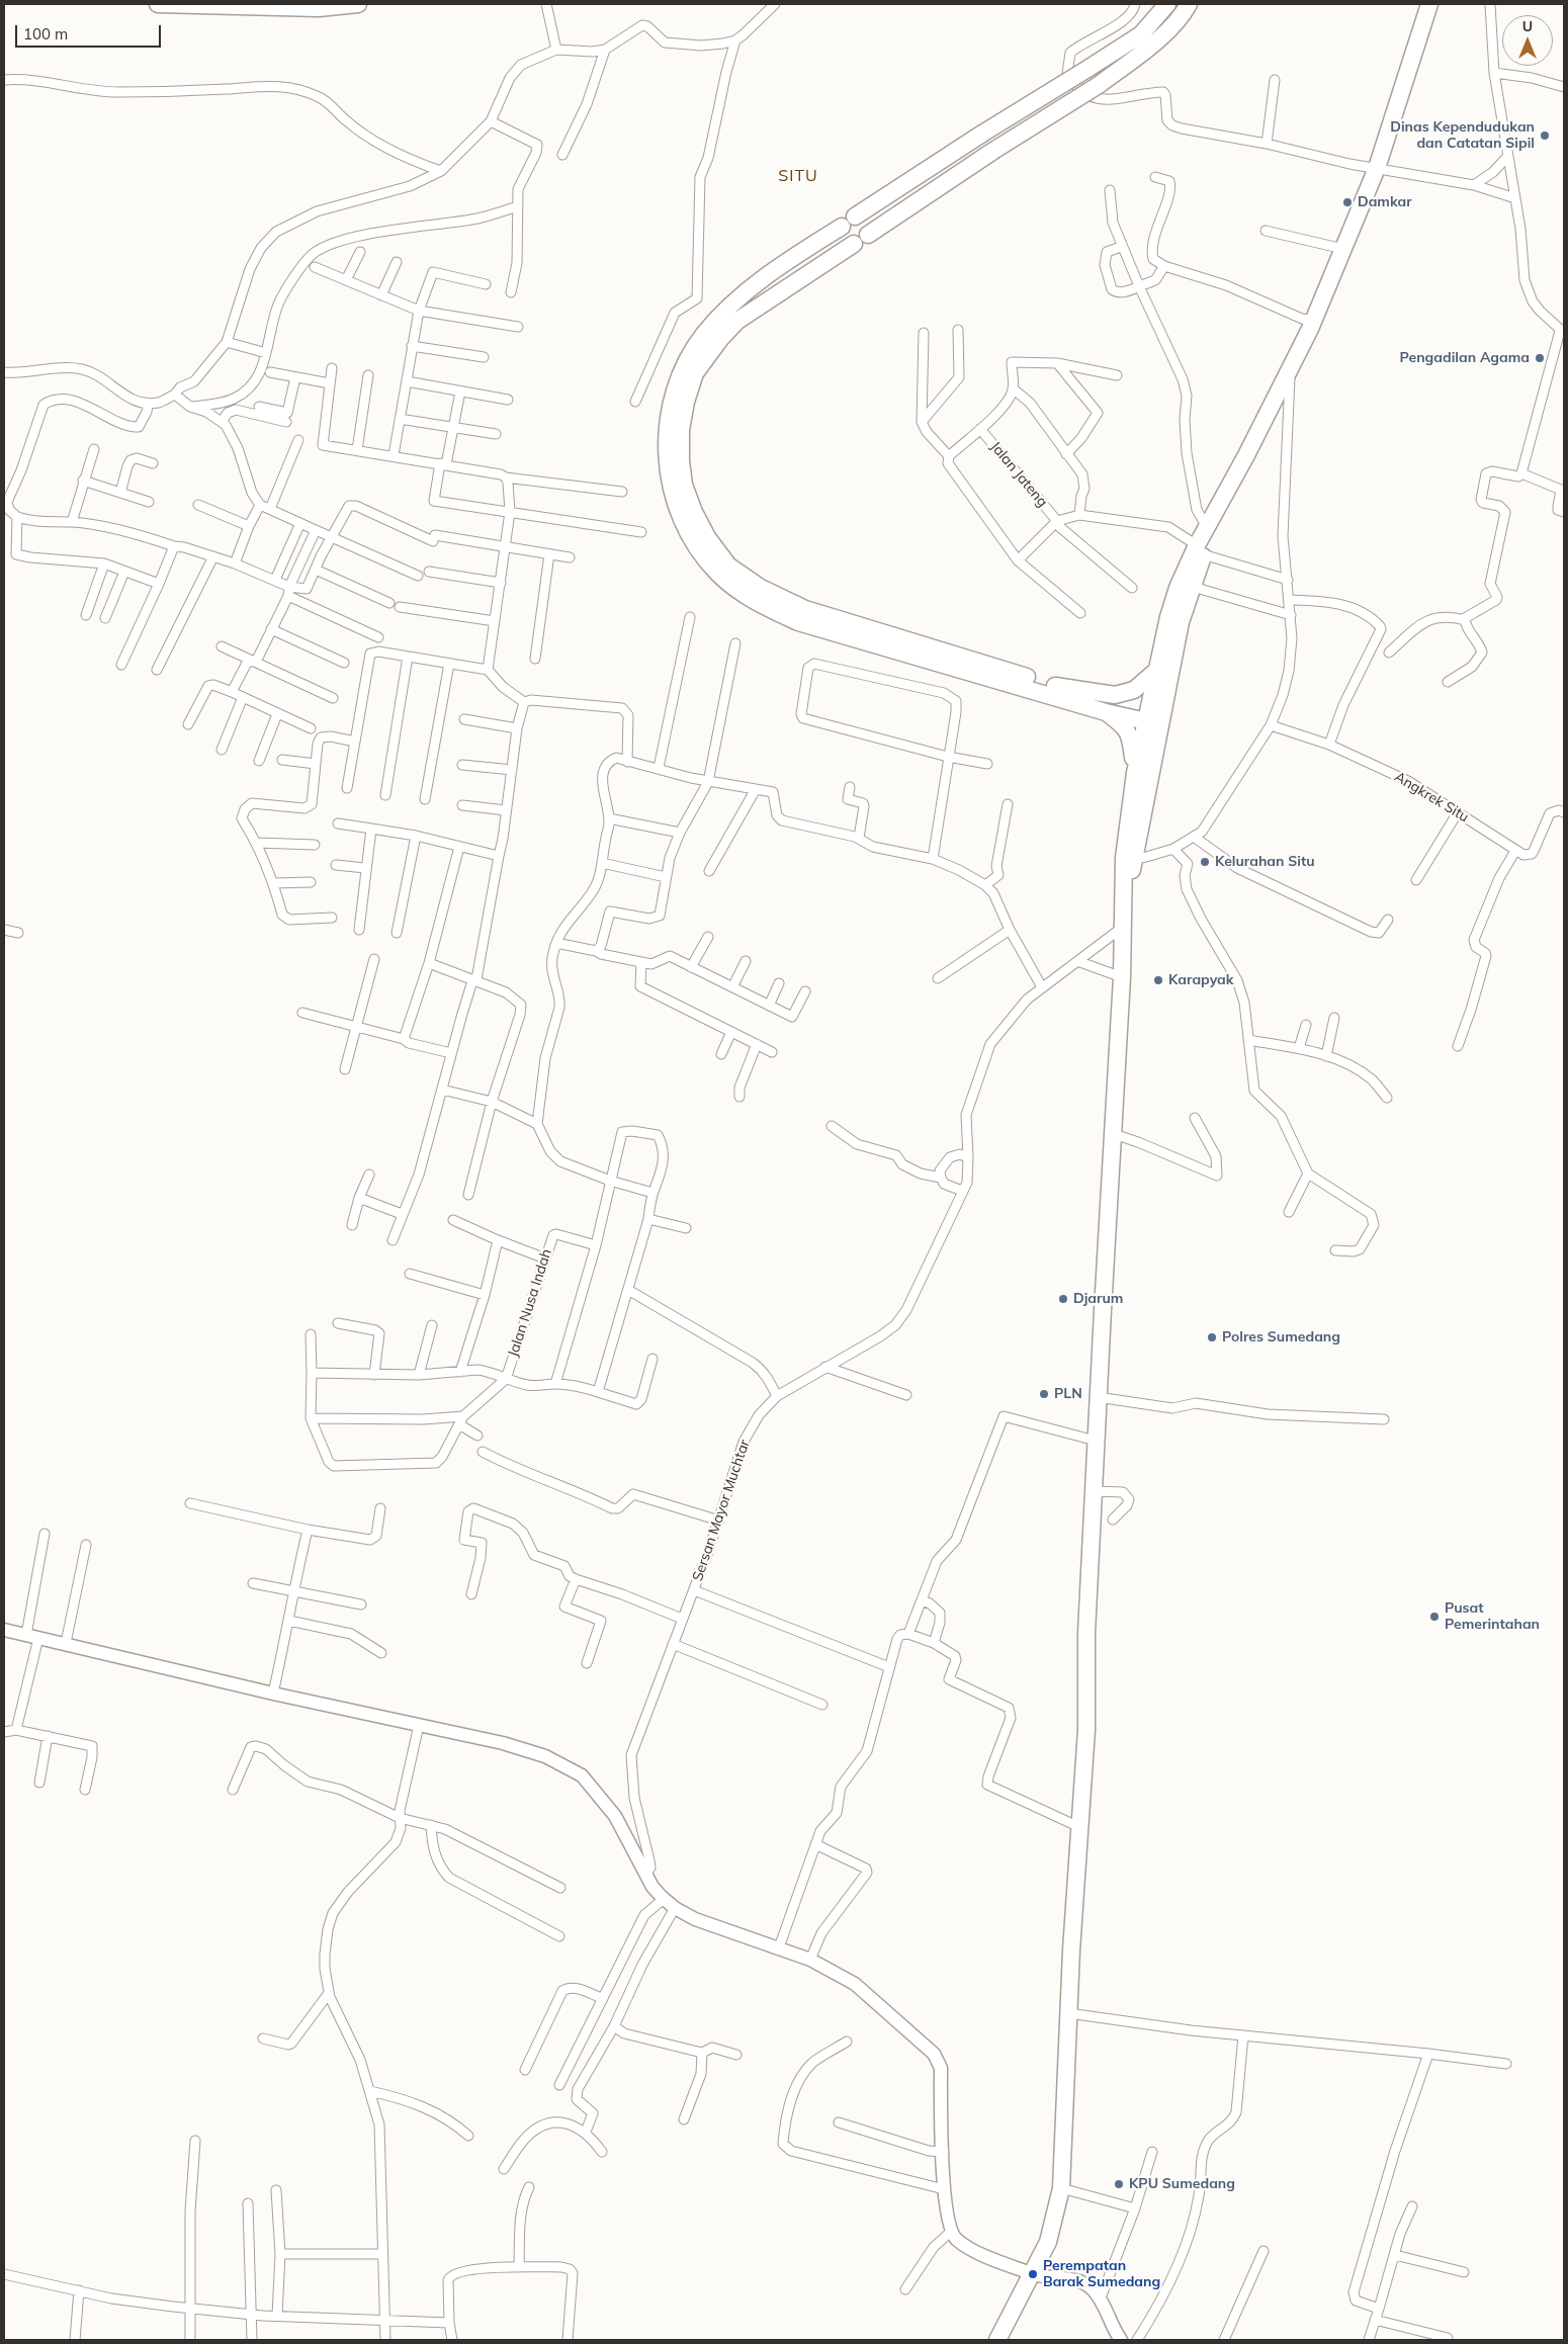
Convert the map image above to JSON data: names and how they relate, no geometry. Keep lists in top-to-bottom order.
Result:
{
  "streets": {
    "street": [
      "Jalan Jateng",
      "Angkrek Situ",
      "Jalan Nusa Indah",
      "Sersan Mayor Muchtar"
    ]
  },
  "districts": ["SITU"],
  "places": [
    "Dinas Kependudukan dan Catatan Sipil",
    "Damkar",
    "Pengadilan Agama",
    "Kelurahan Situ",
    "Karapyak",
    "Djarum",
    "Polres Sumedang",
    "PLN",
    "Pusat Pemerintahan",
    "KPU Sumedang",
    "Perempatan Barak Sumedang"
  ],
  "scale_bar": "100 m",
  "north": "top"
}
